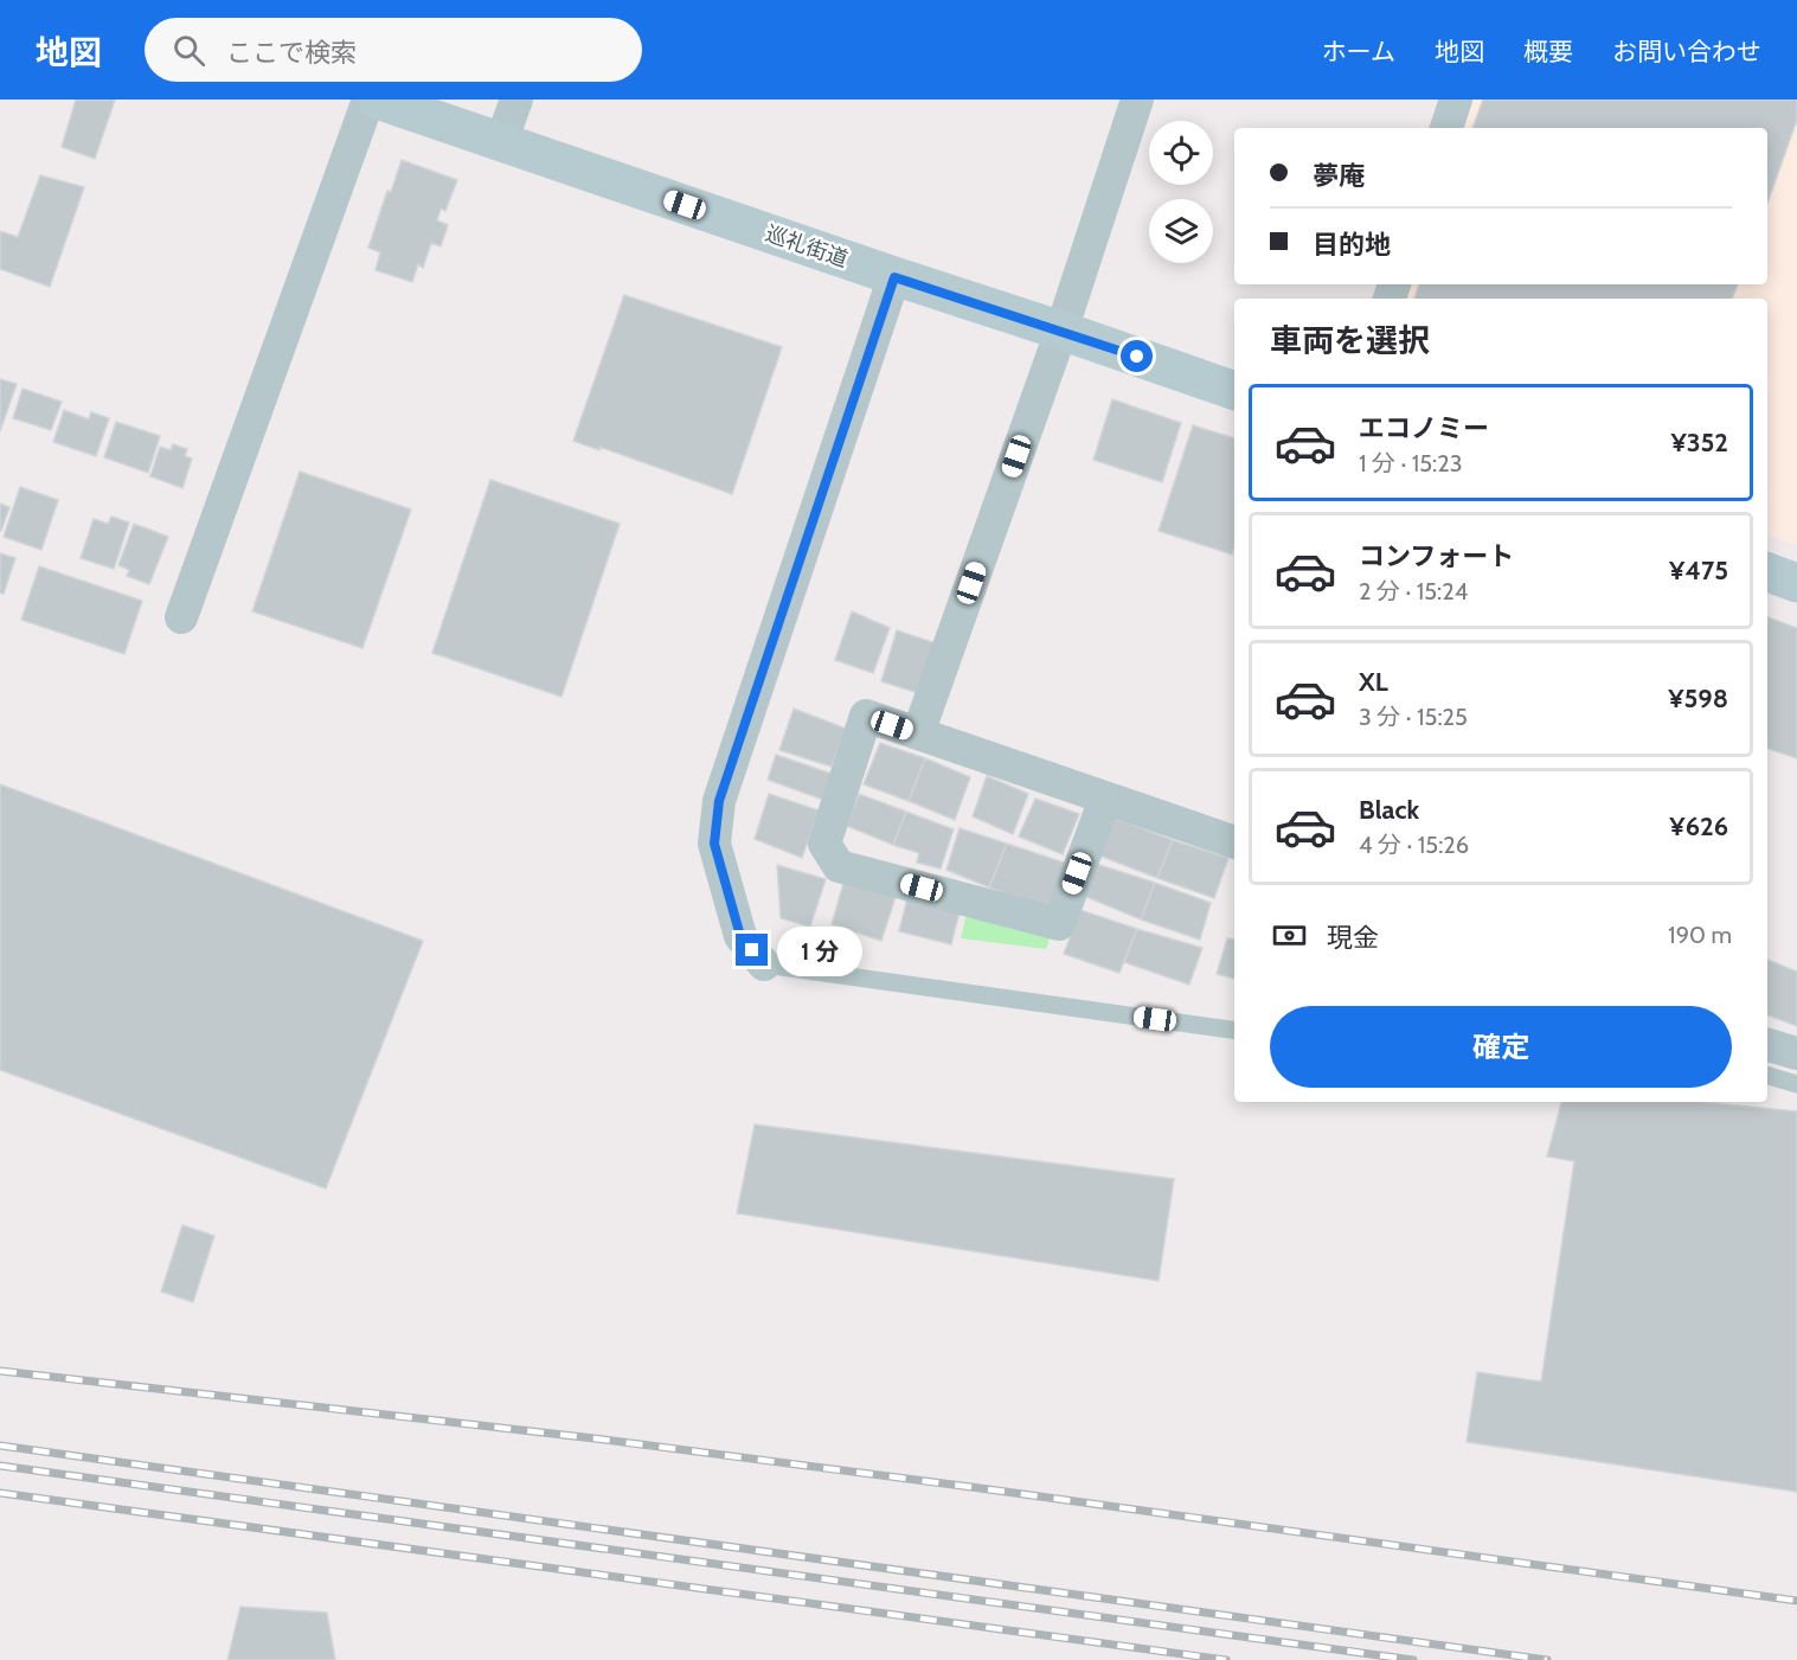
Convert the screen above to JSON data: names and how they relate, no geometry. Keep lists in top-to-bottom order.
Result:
{
  "streets": {
    "street": ["巡礼街道"]
  },
  "page": {
    "header": "地図",
    "search": "ここで検索",
    "nav": [
      "ホーム",
      "地図",
      "概要",
      "お問い合わせ"
    ],
    "banner": ["夢庵", "目的地"],
    "heading": "車両を選択",
    "list": [
      {
        "name": "エコノミー",
        "note": "1 分 · 15:23",
        "value": "¥352"
      },
      {
        "name": "コンフォート",
        "note": "2 分 · 15:24",
        "value": "¥475"
      },
      {
        "name": "XL",
        "note": "3 分 · 15:25",
        "value": "¥598"
      },
      {
        "name": "Black",
        "note": "4 分 · 15:26",
        "value": "¥626"
      }
    ],
    "pay": ["現金", "190 m"],
    "bubble": "1 分",
    "buttons": "確定"
  }
}
